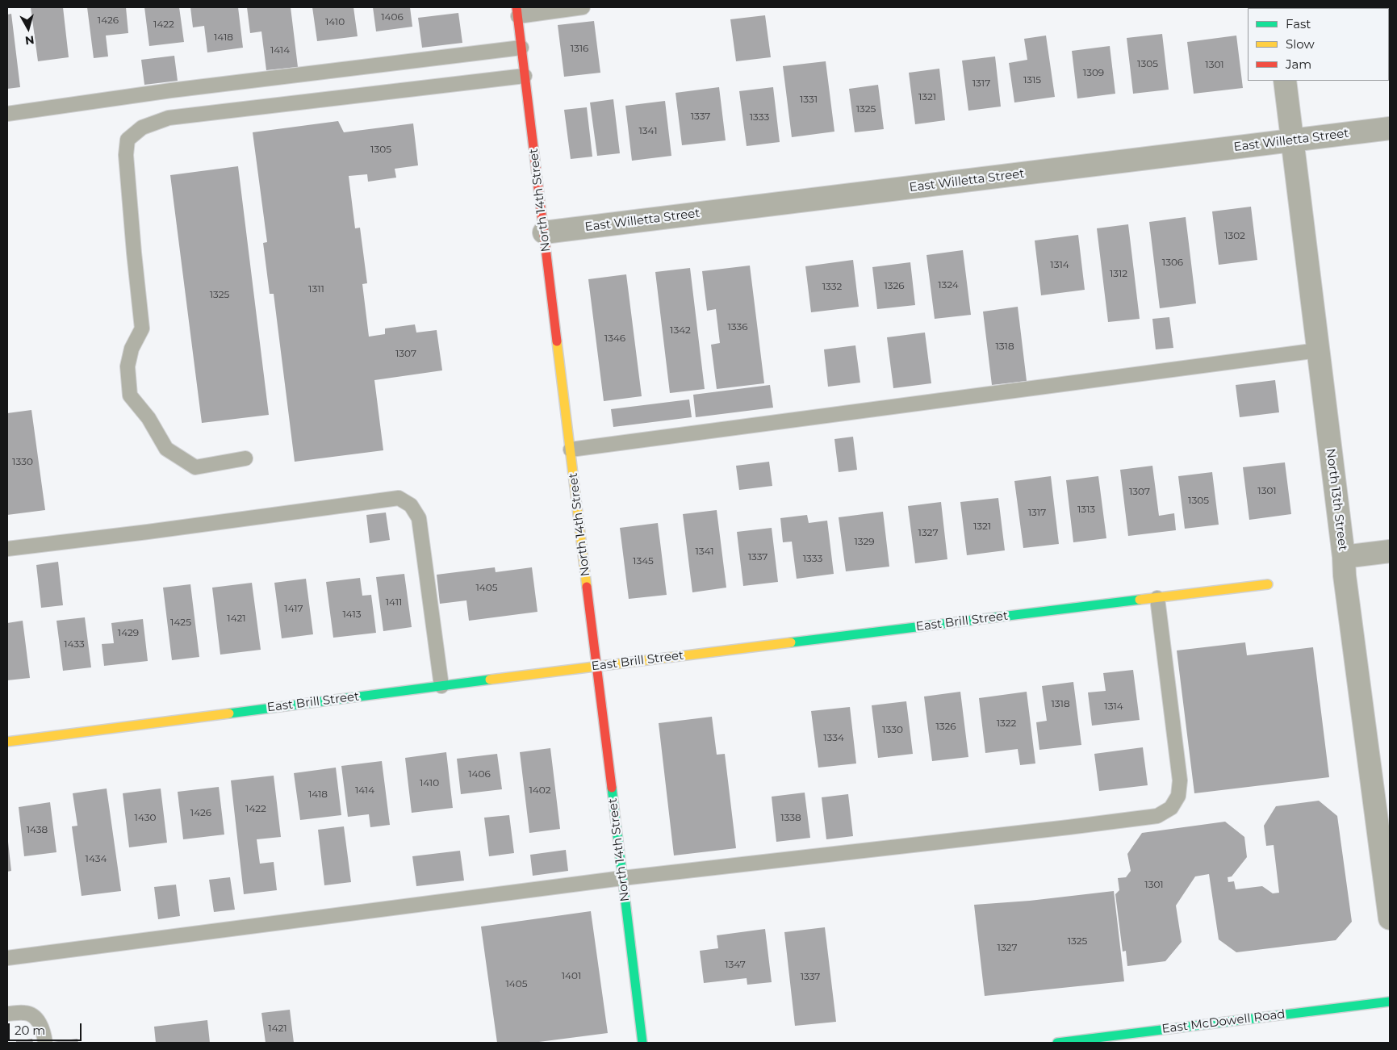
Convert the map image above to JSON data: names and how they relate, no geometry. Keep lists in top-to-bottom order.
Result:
{
  "streets": {
    "street": [
      "East Willetta Street",
      "North 14th Street",
      "North 13th Street",
      "East Brill Street",
      "East McDowell Road"
    ]
  },
  "crossings": [
    ["East Willetta Street", "North 14th Street"],
    ["East Willetta Street", "North 13th Street"],
    ["North 14th Street", "East Brill Street"]
  ],
  "house_numbers": [
    "1406",
    "1426",
    "1410",
    "1422",
    "1418",
    "1316",
    "1414",
    "1305",
    "1301",
    "1309",
    "1315",
    "1317",
    "1321",
    "1331",
    "1325",
    "1337",
    "1333",
    "1341",
    "1305",
    "1302",
    "1306",
    "1314",
    "1312",
    "1324",
    "1326",
    "1332",
    "1311",
    "1325",
    "1336",
    "1342",
    "1346",
    "1318",
    "1307",
    "1330",
    "1301",
    "1307",
    "1305",
    "1313",
    "1317",
    "1321",
    "1327",
    "1329",
    "1341",
    "1337",
    "1333",
    "1345",
    "1405",
    "1411",
    "1417",
    "1413",
    "1421",
    "1425",
    "1429",
    "1433",
    "1318",
    "1314",
    "1322",
    "1326",
    "1330",
    "1334",
    "1406",
    "1410",
    "1414",
    "1402",
    "1418",
    "1422",
    "1426",
    "1430",
    "1338",
    "1438",
    "1434",
    "1301",
    "1325",
    "1327",
    "1347",
    "1401",
    "1337",
    "1405",
    "1421"
  ],
  "legend": ["Fast", "Slow", "Jam"],
  "scale_bar": "20 m",
  "north": "bottom"
}
